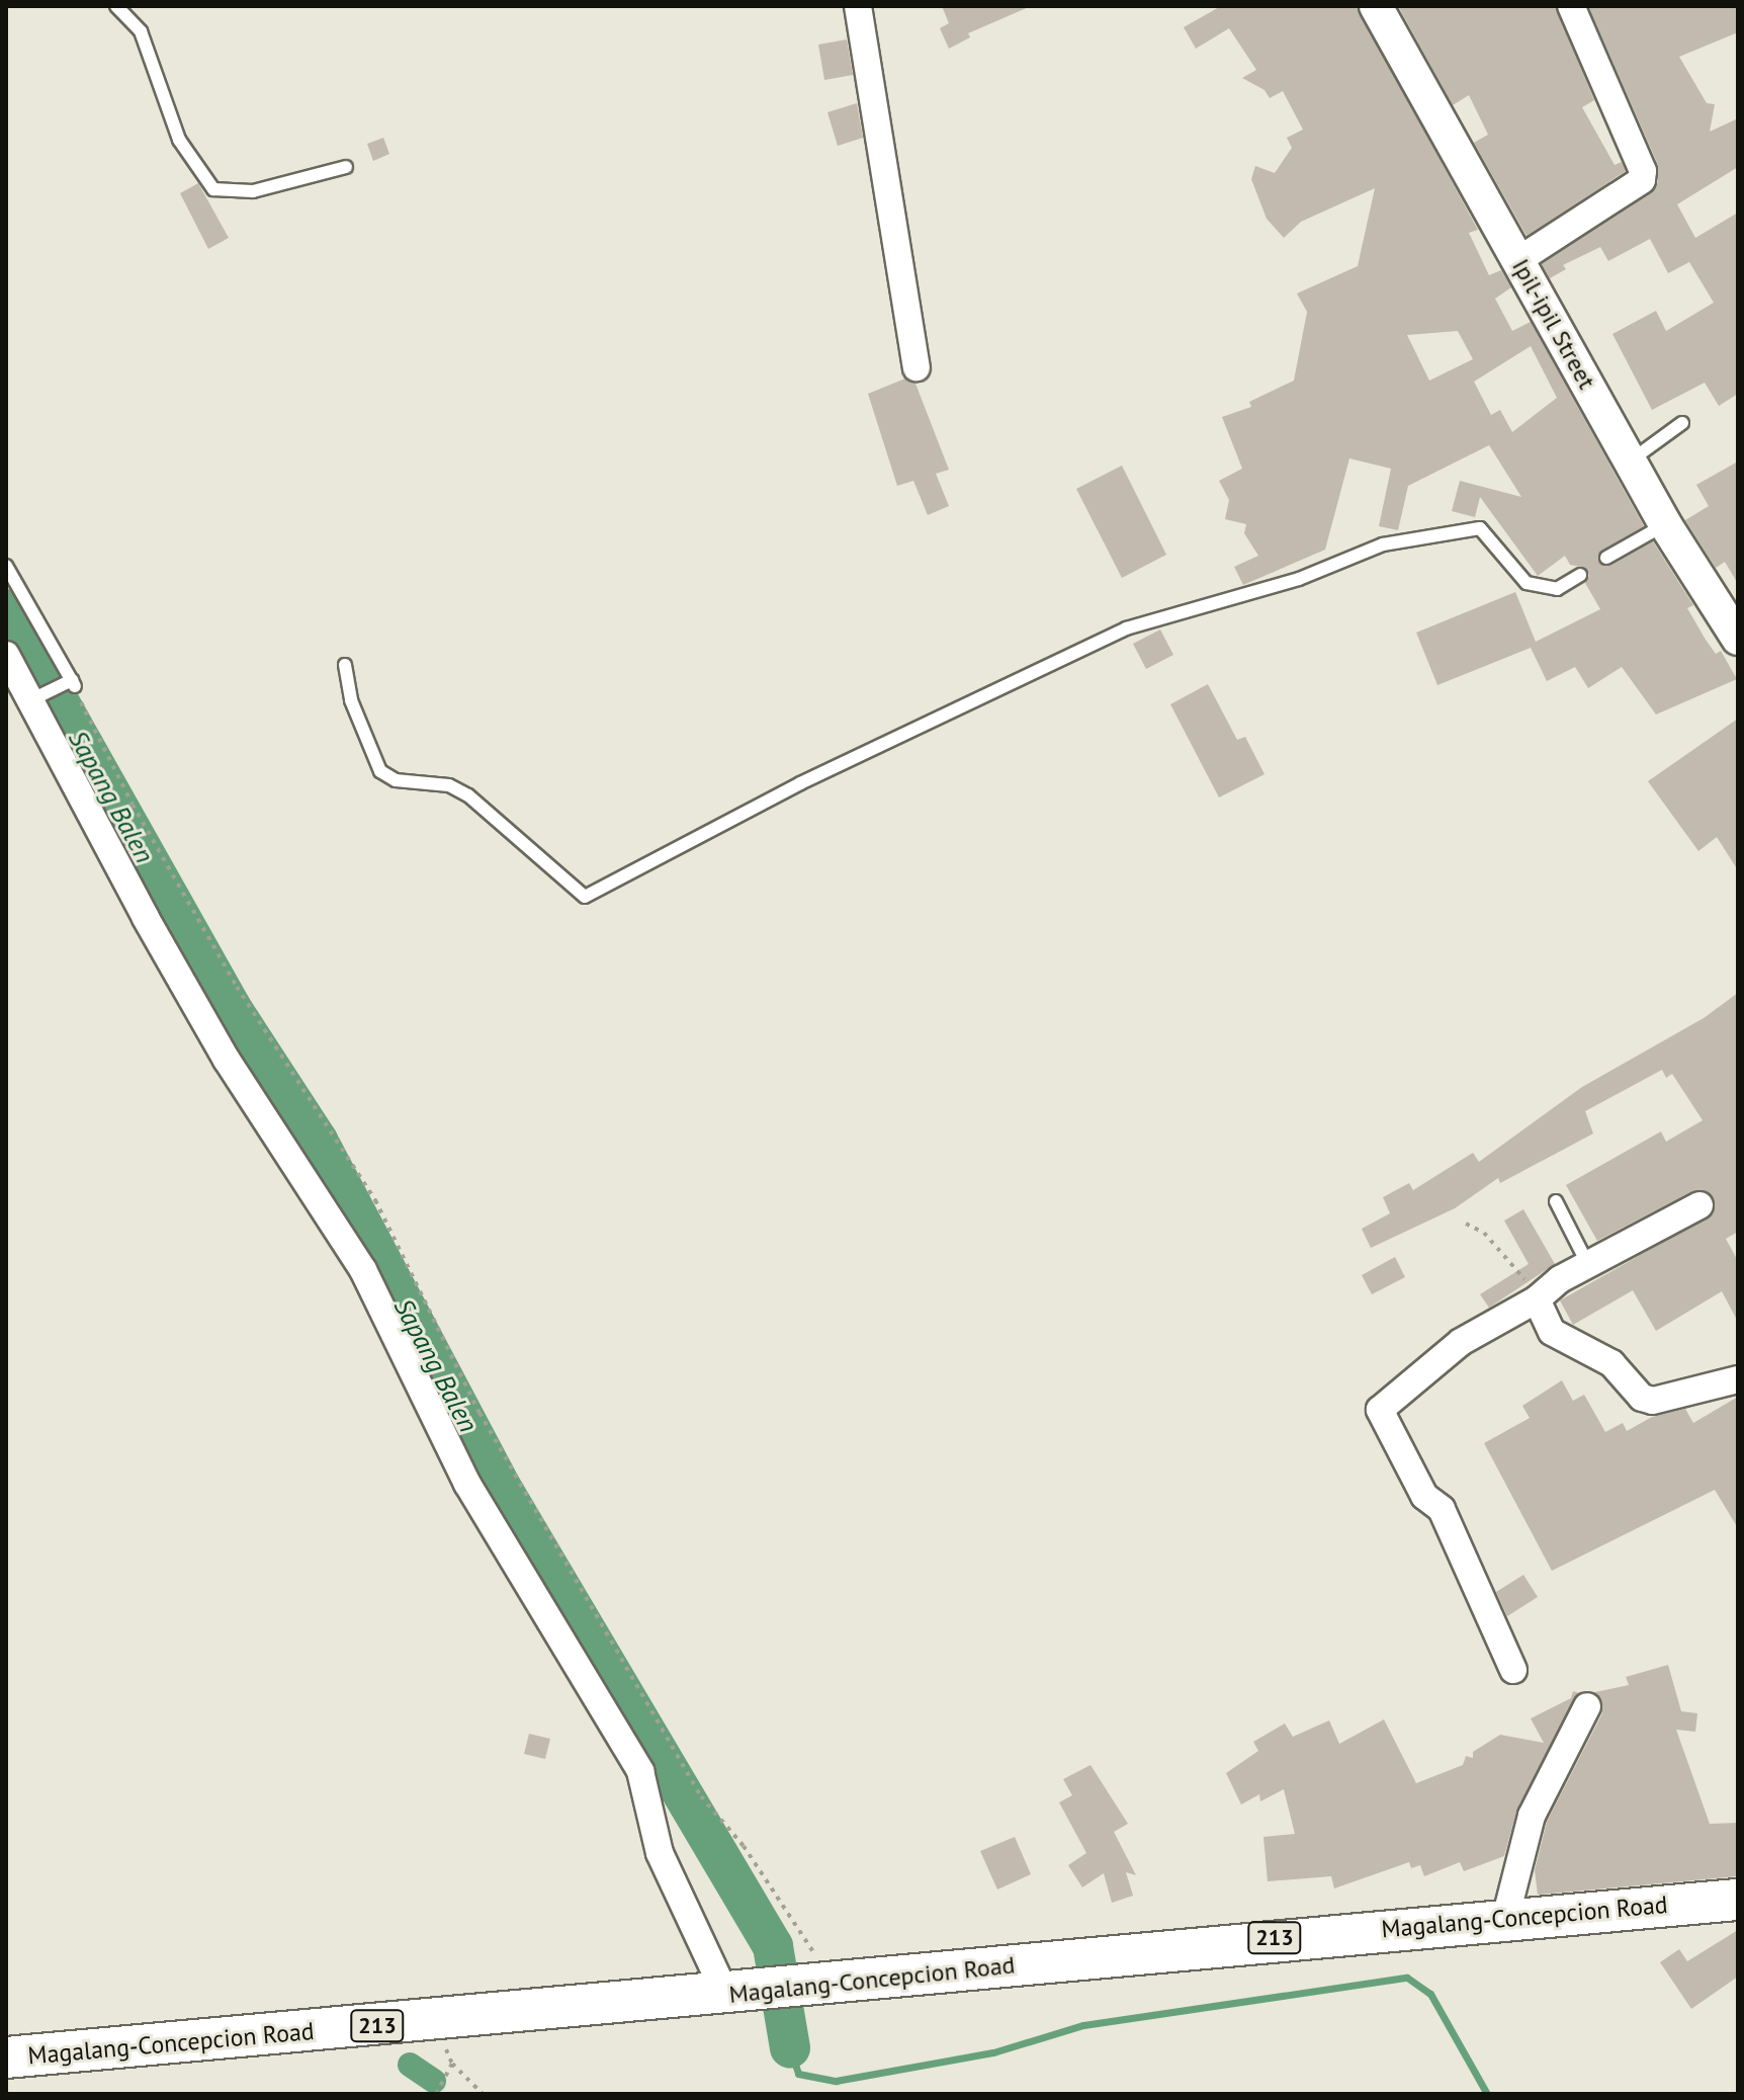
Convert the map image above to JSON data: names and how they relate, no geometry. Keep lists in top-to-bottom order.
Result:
{
  "streets": {
    "main road": ["Magalang-Concepcion Road", "213"],
    "street": ["Ipil-ipil Street"]
  },
  "water": ["Sapang Balen"]
}
